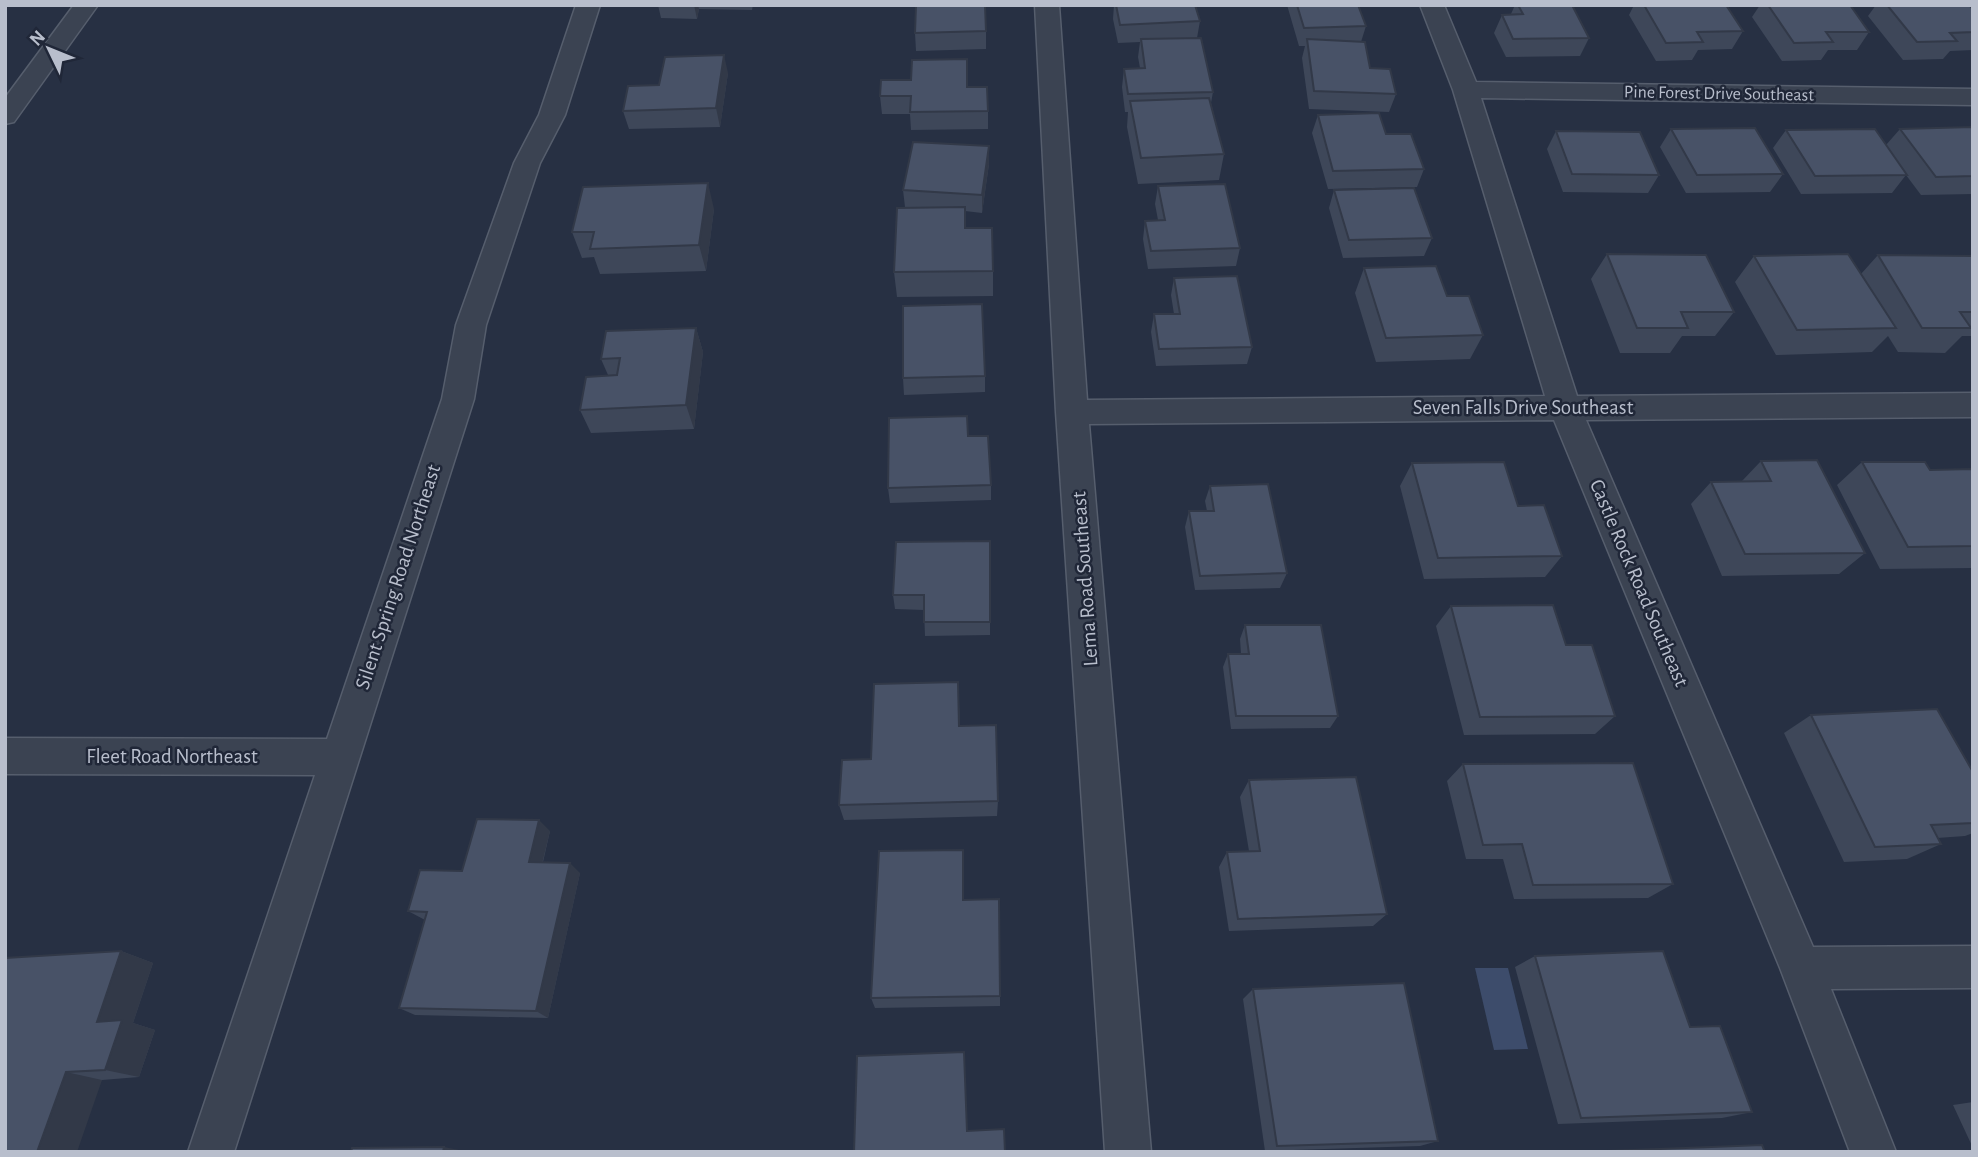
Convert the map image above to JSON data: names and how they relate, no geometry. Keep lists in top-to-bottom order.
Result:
{
  "streets": {
    "street": [
      "Pine Forest Drive Southeast",
      "Seven Falls Drive Southeast",
      "Silent Spring Road Northeast",
      "Lema Road Southeast",
      "Castle Rock Road Southeast",
      "Fleet Road Northeast"
    ]
  },
  "crossings": [
    ["Pine Forest Drive Southeast", "Castle Rock Road Southeast"],
    ["Seven Falls Drive Southeast", "Lema Road Southeast"],
    ["Seven Falls Drive Southeast", "Castle Rock Road Southeast"],
    ["Silent Spring Road Northeast", "Fleet Road Northeast"]
  ],
  "north": "top left"
}
